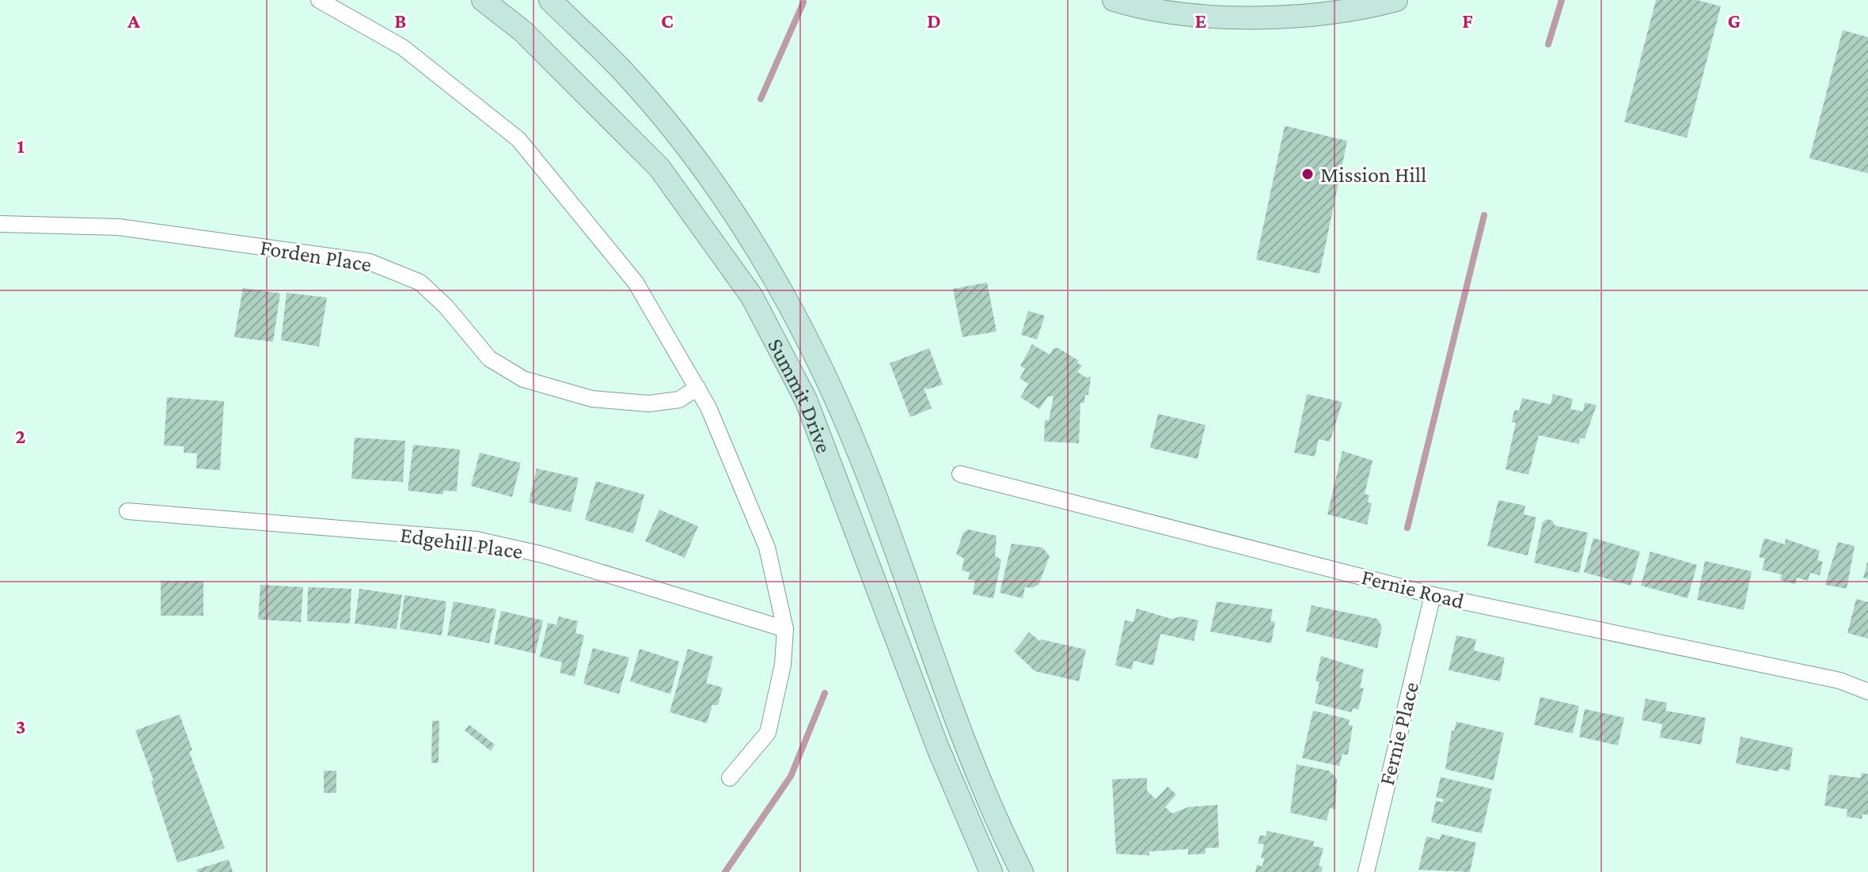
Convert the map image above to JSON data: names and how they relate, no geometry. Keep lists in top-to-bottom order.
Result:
{
  "streets": {
    "main road": ["Summit Drive"],
    "street": [
      "Forden Place",
      "Edgehill Place",
      "Fernie Road",
      "Fernie Place"
    ]
  },
  "crossings": [
    ["Fernie Road", "Fernie Place"]
  ],
  "places": ["Mission Hill"],
  "grid": {
    "columns": [
      "A",
      "B",
      "C",
      "D",
      "E",
      "F",
      "G"
    ],
    "rows": ["1", "2", "3"]
  }
}
